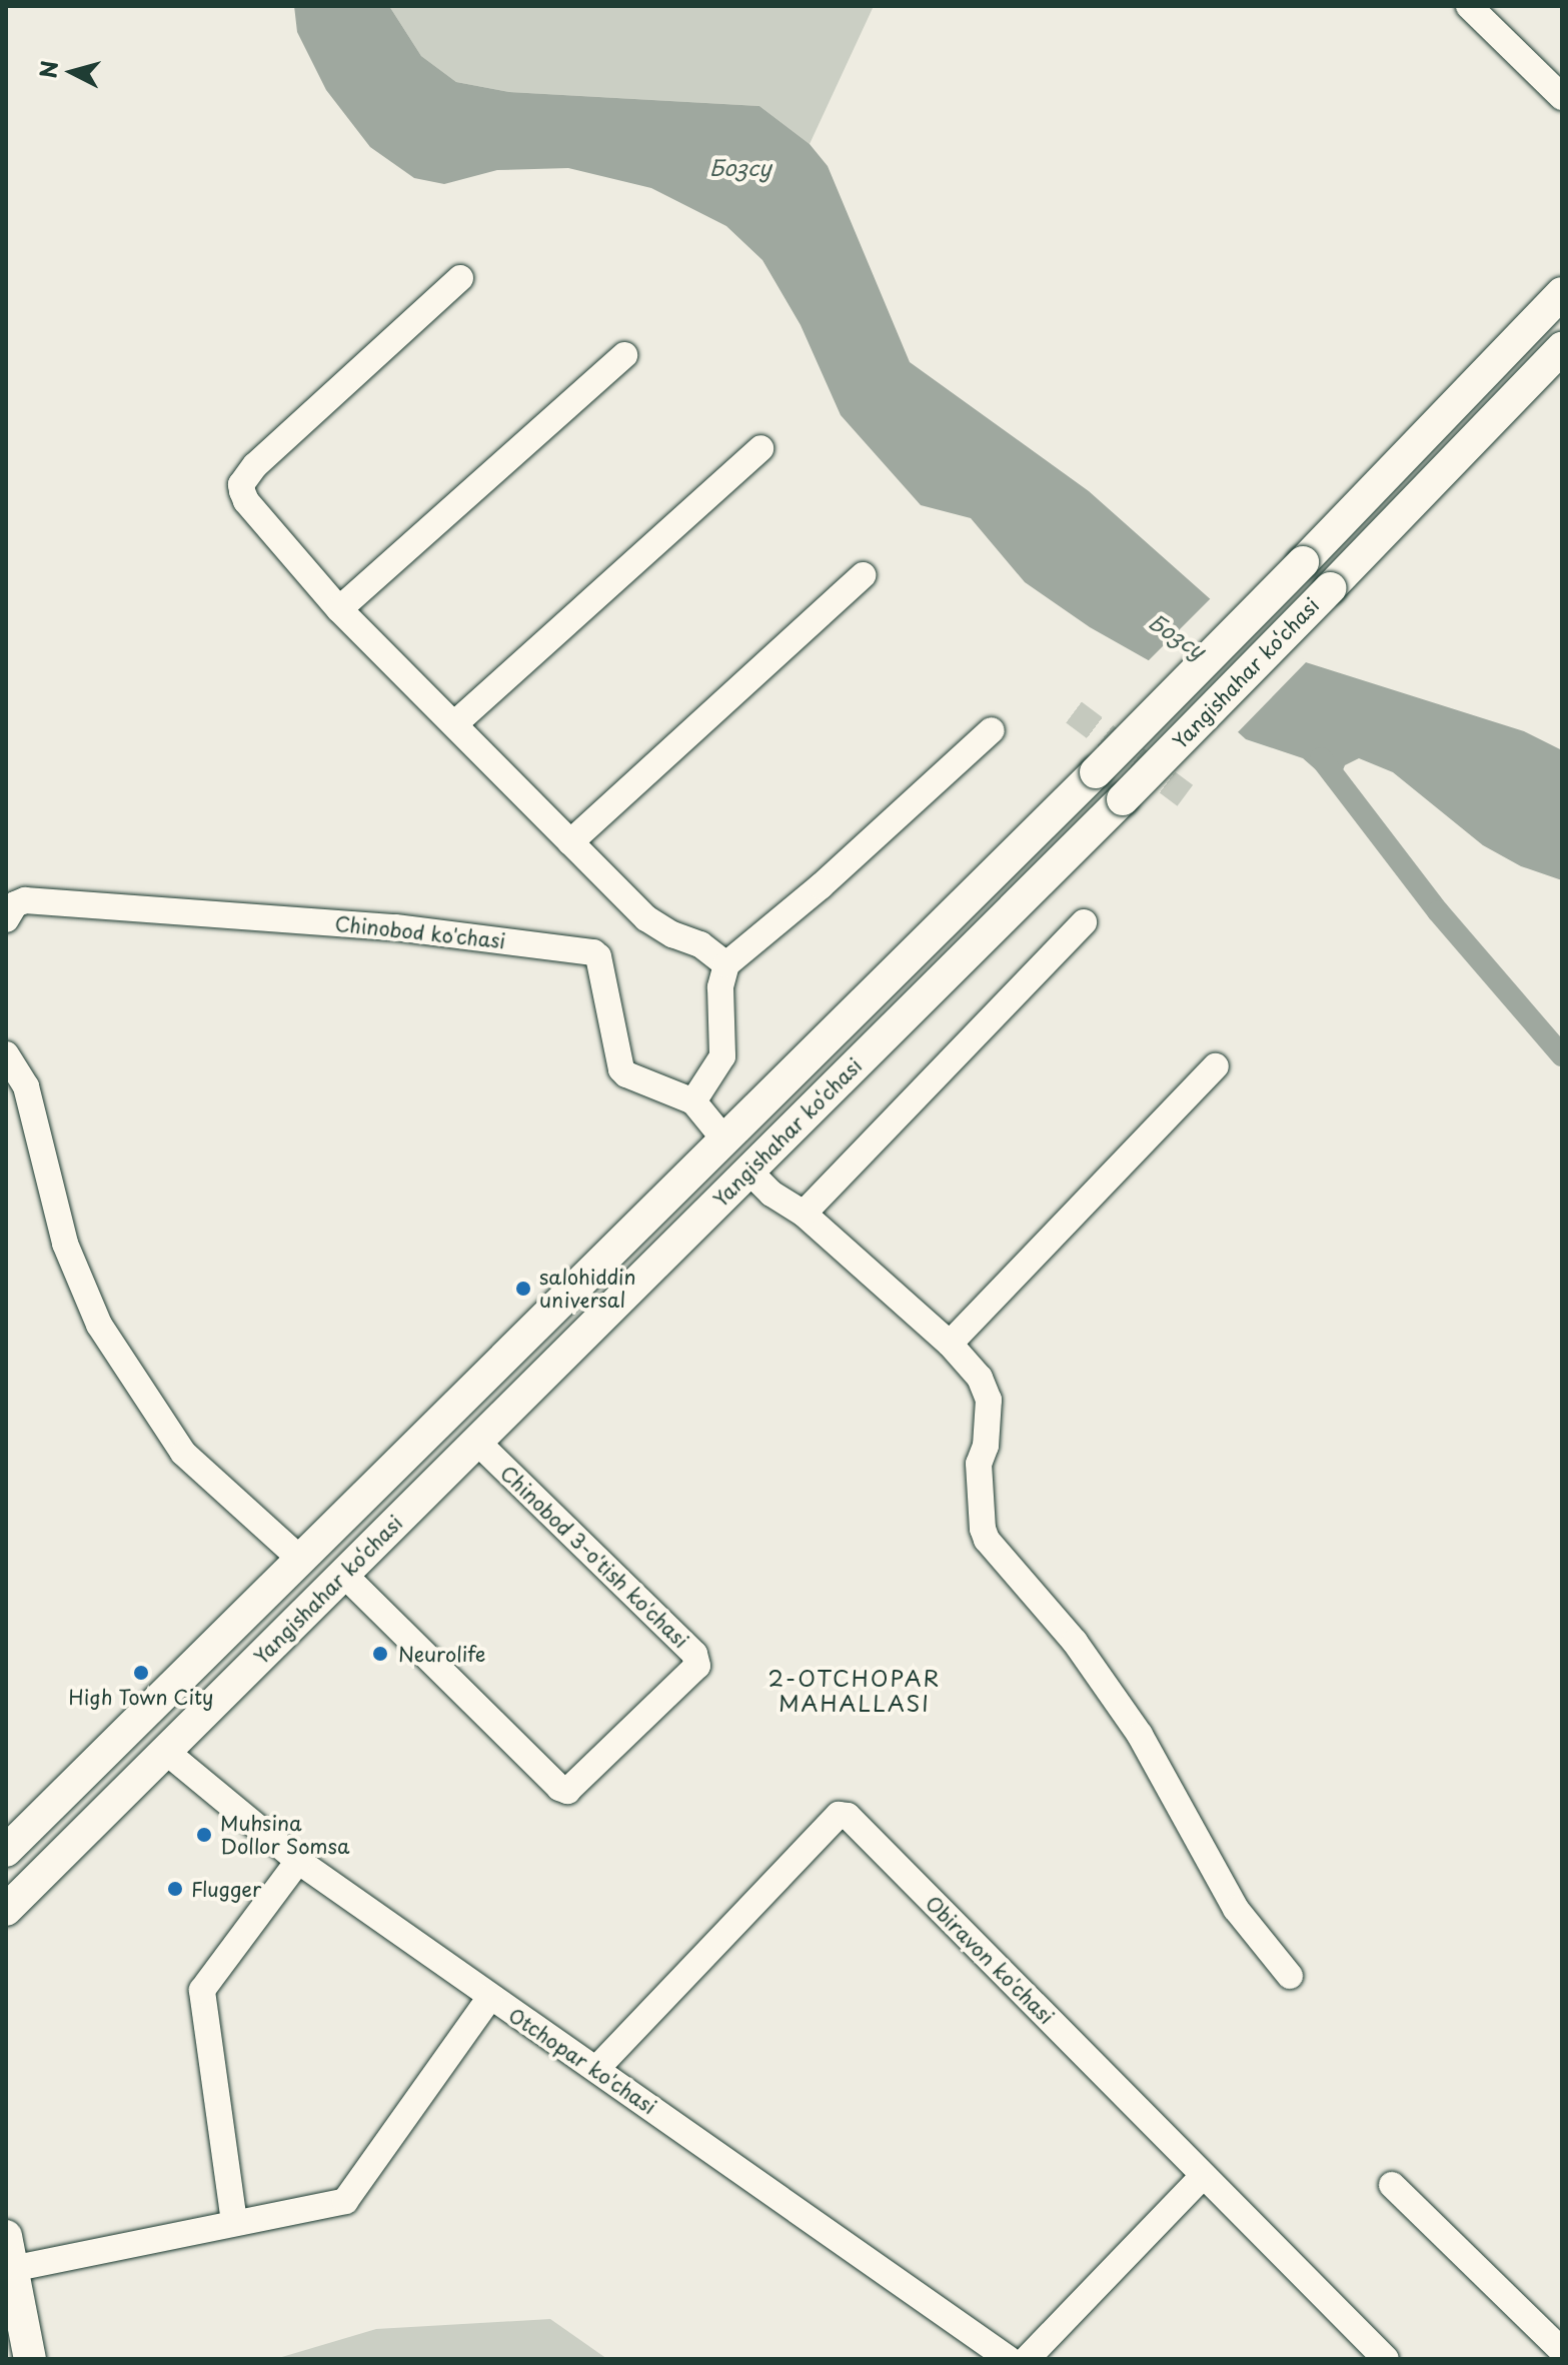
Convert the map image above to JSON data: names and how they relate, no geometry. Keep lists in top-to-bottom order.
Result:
{
  "streets": {
    "main road": ["Yangishahar ko‘chasi"],
    "street": [
      "Chinobod ko'chasi",
      "Chinobod 3-o'tish ko'chasi",
      "Obiravon ko'chasi",
      "Otchopar ko'chasi"
    ]
  },
  "crossings": [
    ["Yangishahar ko‘chasi", "Chinobod ko'chasi"],
    ["Yangishahar ko‘chasi", "Chinobod 3-o'tish ko'chasi"],
    ["Yangishahar ko‘chasi", "Otchopar ko'chasi"],
    ["Obiravon ko'chasi", "Otchopar ko'chasi"]
  ],
  "districts": ["2-OTCHOPAR MAHALLASI"],
  "water": ["Бозсу"],
  "places": [
    "salohiddin universal",
    "Neurolife",
    "High Town City",
    "Muhsina Dollor Somsa",
    "Flugger"
  ],
  "north": "left"
}
